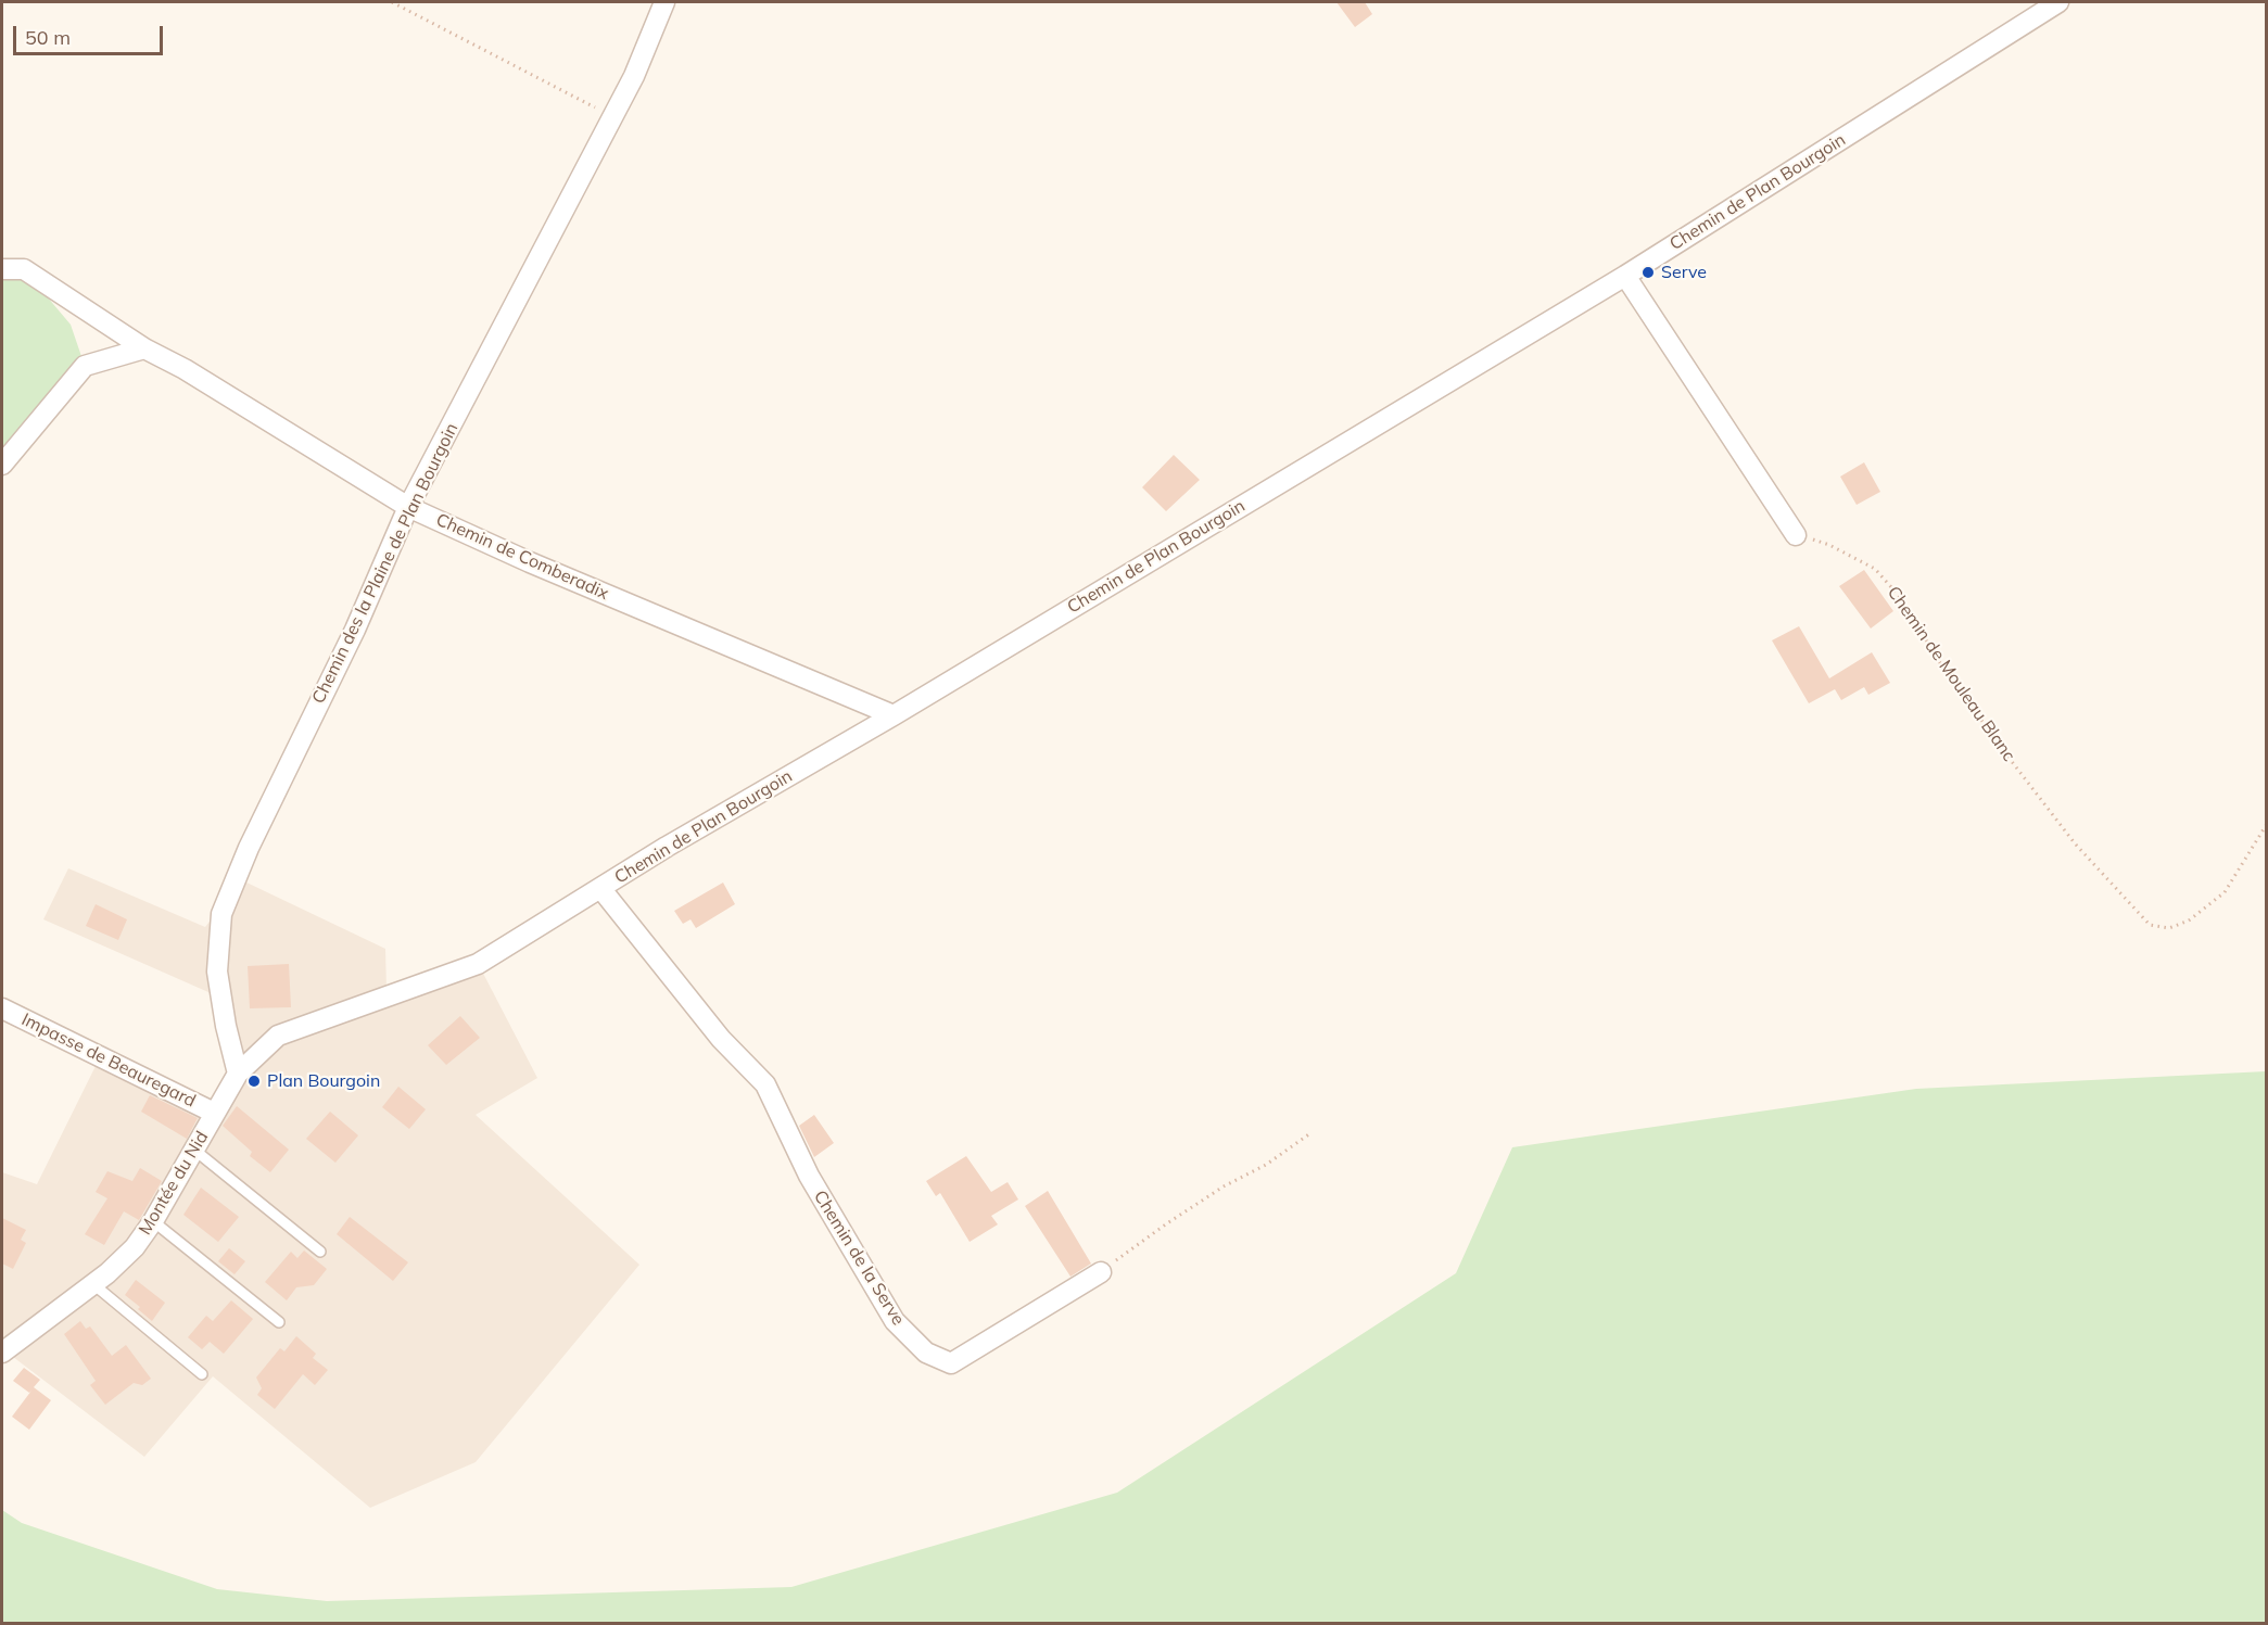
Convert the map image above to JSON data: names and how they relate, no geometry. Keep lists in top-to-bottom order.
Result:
{
  "streets": {
    "street": [
      "Chemin de Plan Bourgoin",
      "Chemin de Comberadix",
      "Chemin des la Plaine de Plan Bourgoin",
      "Impasse de Beauregard",
      "Montée du Nid",
      "Chemin de la Serve"
    ],
    "path": ["Chemin de Mouleau Blanc"]
  },
  "crossings": [
    ["Chemin de Plan Bourgoin", "Chemin de Comberadix"],
    ["Chemin de Plan Bourgoin", "Chemin des la Plaine de Plan Bourgoin"],
    ["Chemin de Plan Bourgoin", "Montée du Nid"],
    ["Chemin de Plan Bourgoin", "Chemin de la Serve"],
    ["Chemin de Comberadix", "Chemin des la Plaine de Plan Bourgoin"],
    ["Chemin des la Plaine de Plan Bourgoin", "Montée du Nid"],
    ["Impasse de Beauregard", "Montée du Nid"]
  ],
  "places": ["Serve", "Plan Bourgoin"],
  "scale_bar": "50 m"
}
